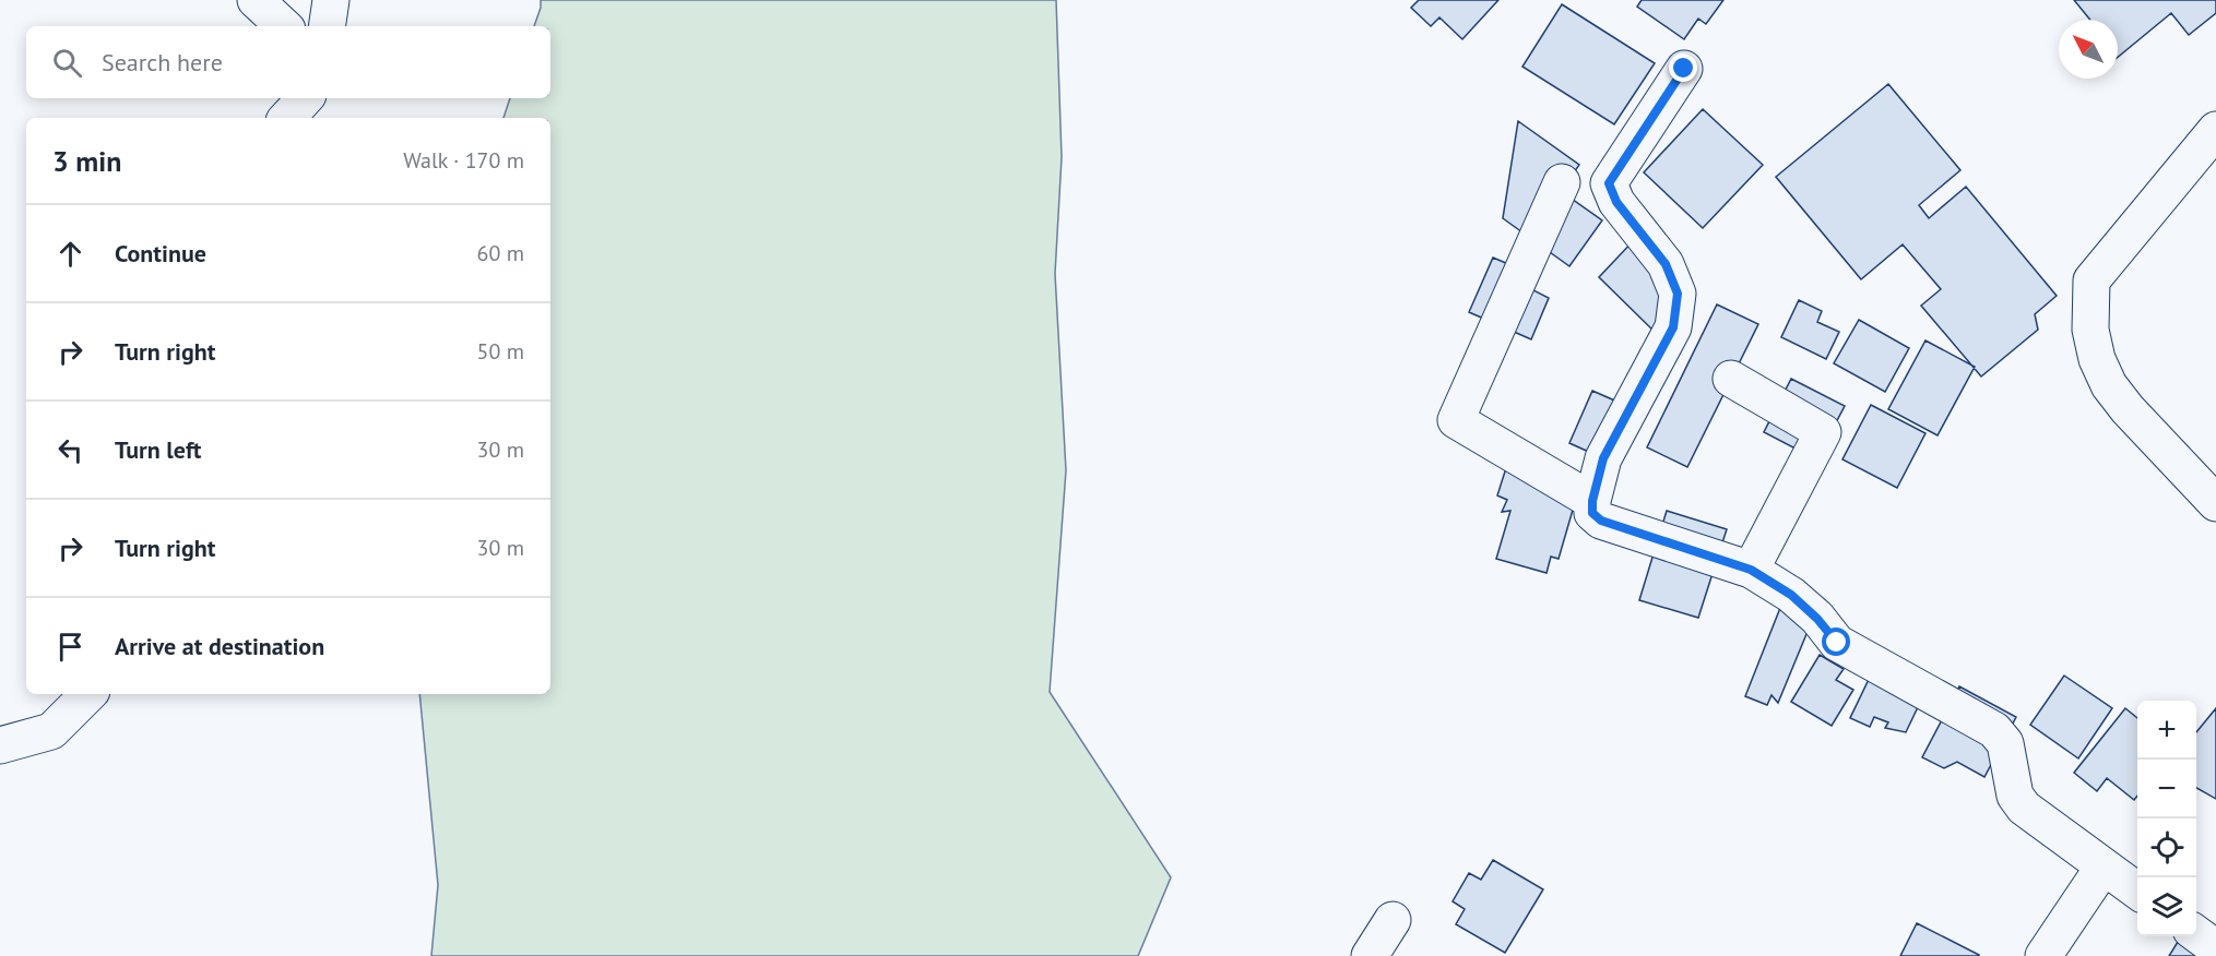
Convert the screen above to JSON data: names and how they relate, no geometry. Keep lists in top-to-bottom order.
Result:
{
  "north": "top left",
  "page": {
    "search": "Search here",
    "heading": ["3 min", "Walk · 170 m"],
    "list": [
      ["Continue", "60 m"],
      ["Turn right", "50 m"],
      ["Turn left", "30 m"],
      ["Turn right", "30 m"],
      "Arrive at destination"
    ],
    "map_buttons": ["+", "−"]
  }
}
